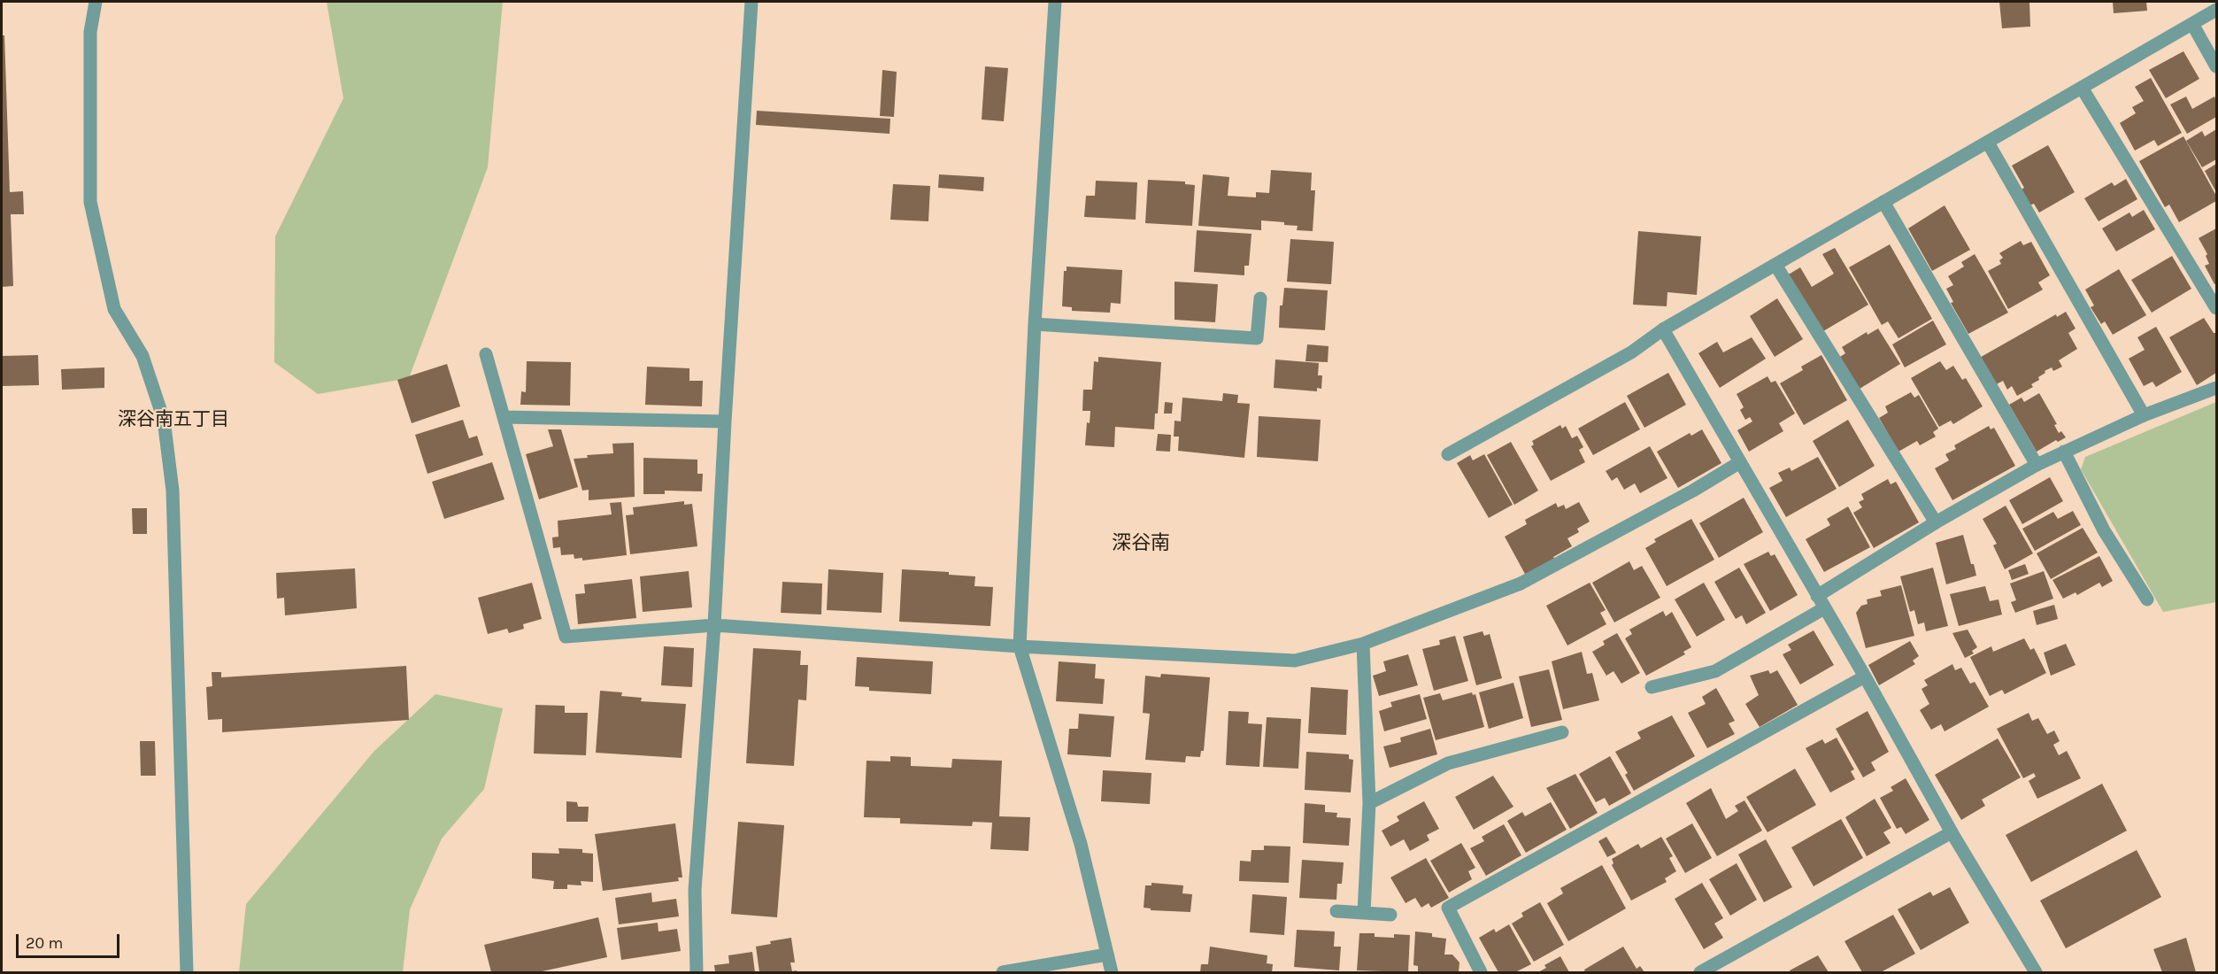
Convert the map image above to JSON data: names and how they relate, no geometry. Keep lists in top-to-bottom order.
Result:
{
  "districts": ["深谷南五丁目", "深谷南"],
  "scale_bar": "20 m"
}
